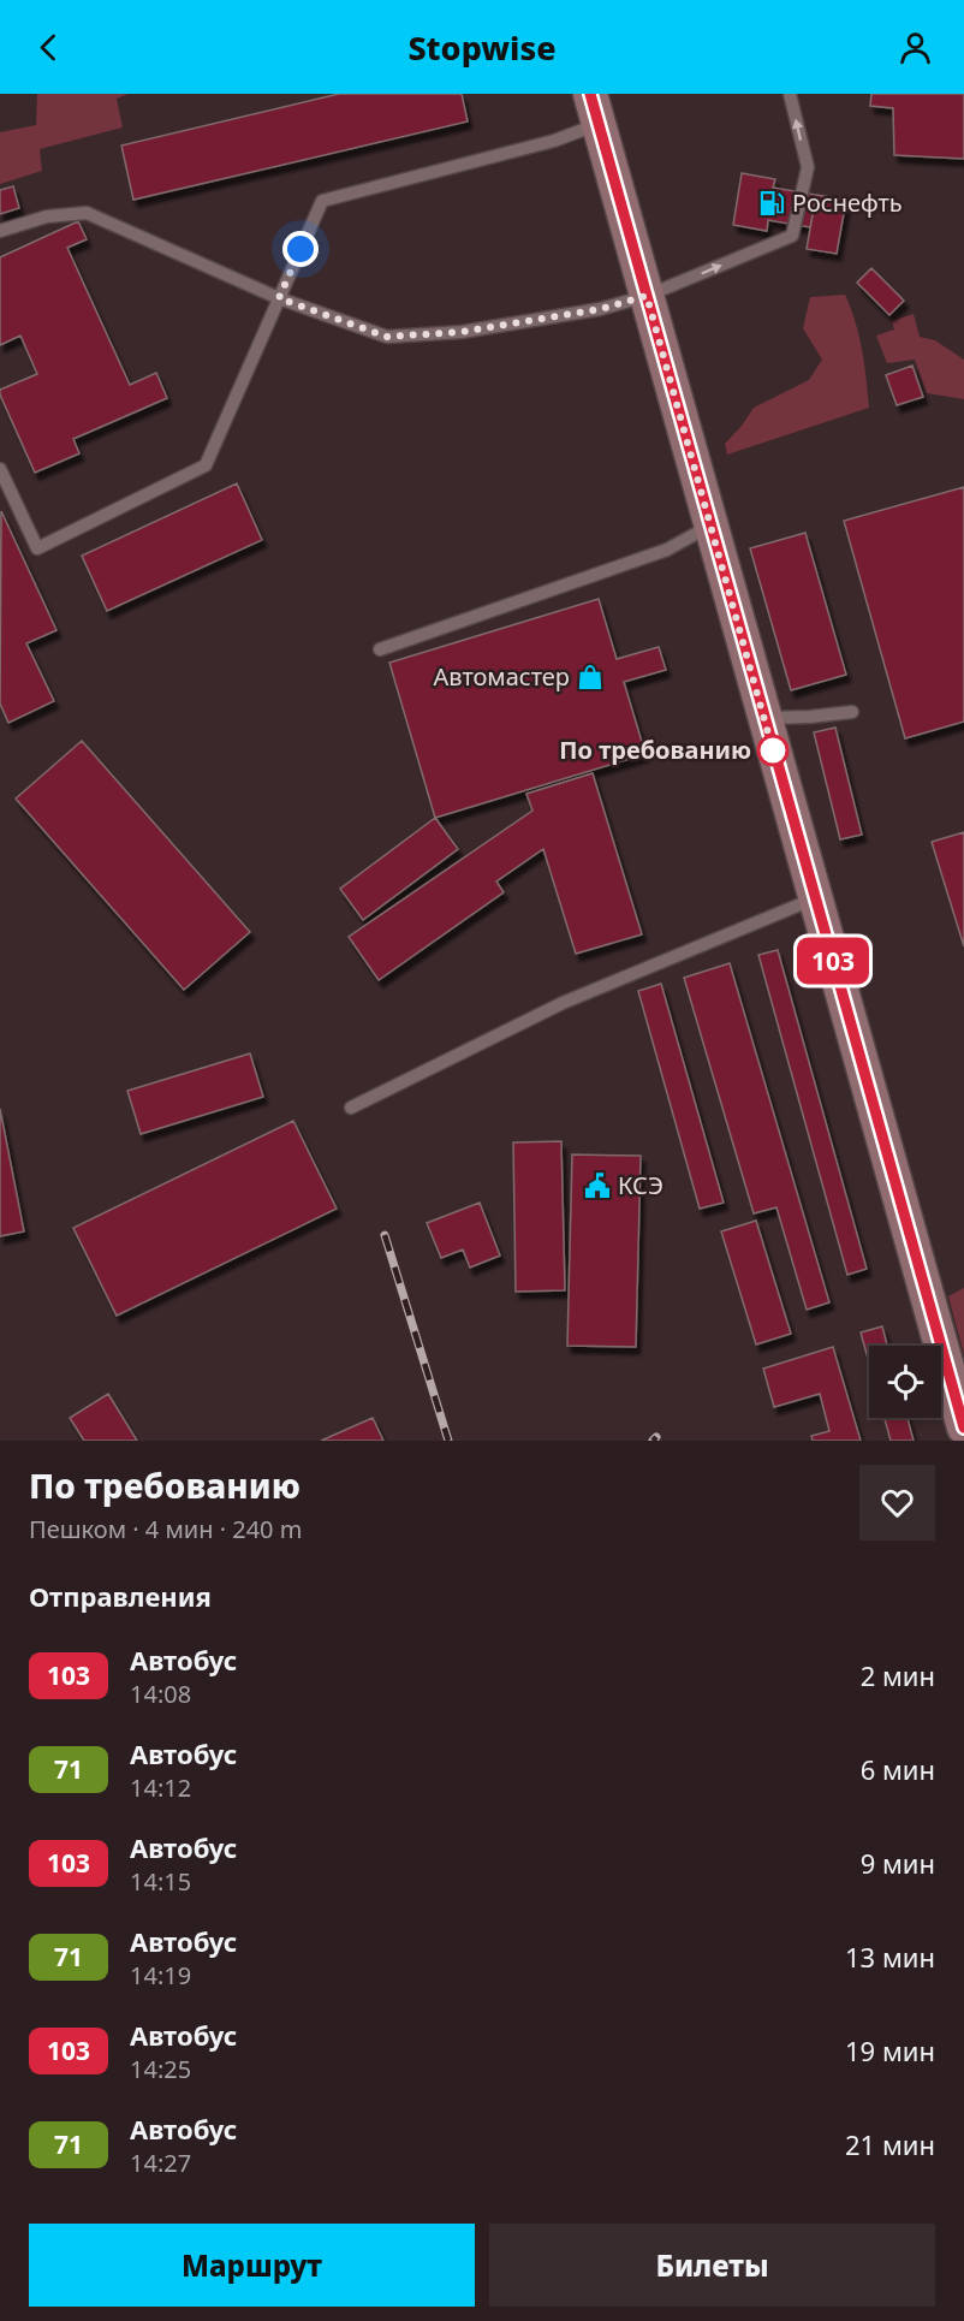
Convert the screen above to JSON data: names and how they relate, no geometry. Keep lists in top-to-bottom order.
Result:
{
  "places": {
    "fuel station": ["Роснефть"],
    "shop": ["Автомастер"],
    "other": ["По требованию"],
    "public building": ["КСЭ"]
  },
  "lines": ["bus line 103"],
  "page": {
    "header": "Stopwise",
    "on_map": "103",
    "heading": [
      ["По требованию", "Пешком · 4 мин · 240 m"],
      "Отправления"
    ],
    "list": [
      {
        "mark": "103",
        "name": "Автобус",
        "note": "14:08",
        "value": "2 мин"
      },
      {
        "mark": "71",
        "name": "Автобус",
        "note": "14:12",
        "value": "6 мин"
      },
      {
        "mark": "103",
        "name": "Автобус",
        "note": "14:15",
        "value": "9 мин"
      },
      {
        "mark": "71",
        "name": "Автобус",
        "note": "14:19",
        "value": "13 мин"
      },
      {
        "mark": "103",
        "name": "Автобус",
        "note": "14:25",
        "value": "19 мин"
      },
      {
        "mark": "71",
        "name": "Автобус",
        "note": "14:27",
        "value": "21 мин"
      }
    ],
    "buttons": ["Маршрут", "Билеты"]
  }
}
